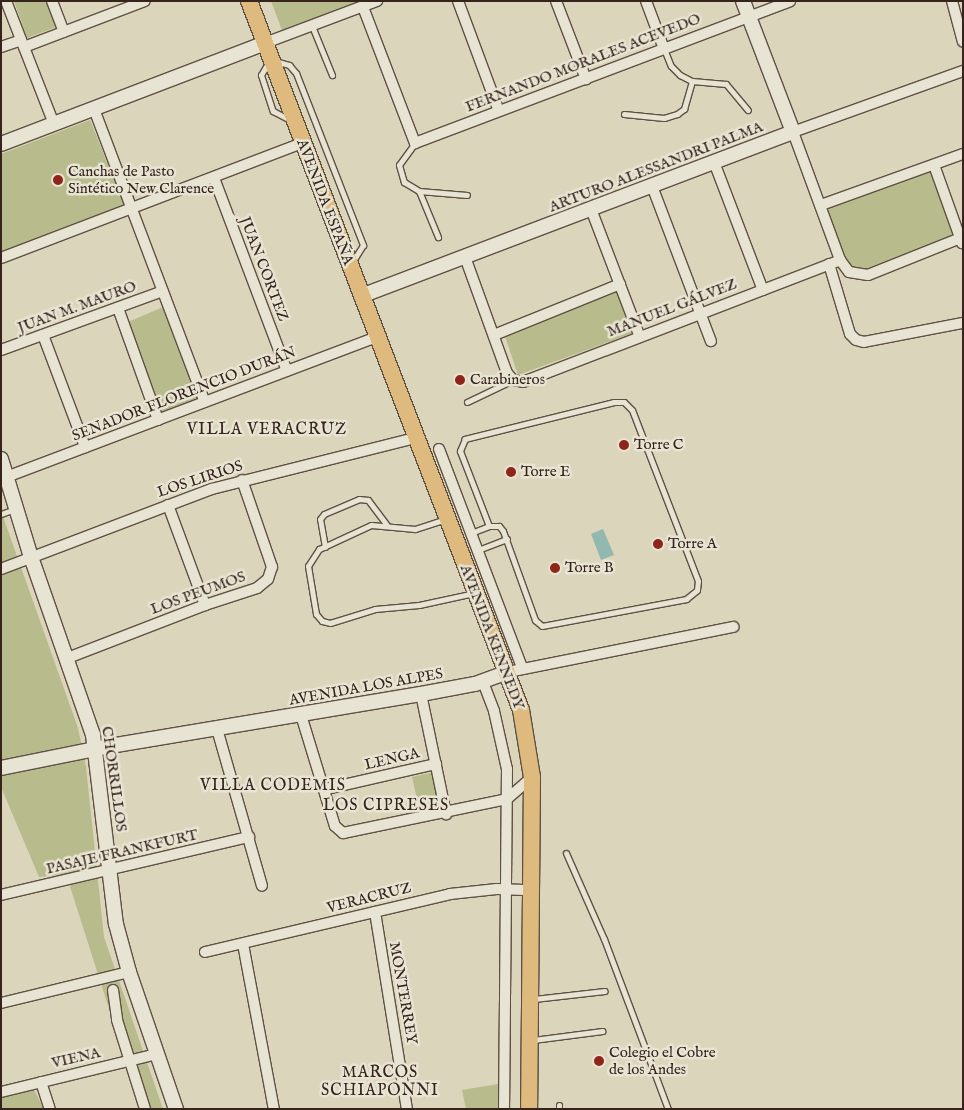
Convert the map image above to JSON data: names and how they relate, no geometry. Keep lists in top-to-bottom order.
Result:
{
  "streets": {
    "main road": ["AVENIDA ESPAÑA", "AVENIDA KENNEDY"],
    "street": [
      "FERNANDO MORALES ACEVEDO",
      "ARTURO ALESSANDRI PALMA",
      "JUAN CORTEZ",
      "JUAN M. MAURO",
      "MANUEL GÁLVEZ",
      "SENADOR FLORENCIO DURÁN",
      "LOS LIRIOS",
      "LOS PEUMOS",
      "AVENIDA LOS ALPES",
      "LENGA",
      "CHORRILLOS",
      "PASAJE FRANKFURT",
      "VERACRUZ",
      "MONTERREY",
      "VIENA"
    ]
  },
  "crossings": [
    ["ARTURO ALESSANDRI PALMA", "AVENIDA ESPAÑA"],
    ["AVENIDA ESPAÑA", "SENADOR FLORENCIO DURÁN"],
    ["AVENIDA ESPAÑA", "AVENIDA KENNEDY"],
    ["JUAN CORTEZ", "SENADOR FLORENCIO DURÁN"],
    ["SENADOR FLORENCIO DURÁN", "CHORRILLOS"],
    ["LOS LIRIOS", "LOS PEUMOS"],
    ["LOS LIRIOS", "AVENIDA KENNEDY"],
    ["LOS LIRIOS", "CHORRILLOS"],
    ["LOS PEUMOS", "CHORRILLOS"],
    ["AVENIDA KENNEDY", "AVENIDA LOS ALPES"],
    ["AVENIDA KENNEDY", "VERACRUZ"],
    ["AVENIDA LOS ALPES", "CHORRILLOS"],
    ["CHORRILLOS", "PASAJE FRANKFURT"],
    ["CHORRILLOS", "VIENA"],
    ["VERACRUZ", "MONTERREY"]
  ],
  "districts": [
    "VILLA VERACRUZ",
    "VILLA CODEMIS",
    "LOS CIPRESES",
    "MARCOS SCHIAPONNI"
  ],
  "places": [
    "Canchas de Pasto Sintético New Clarence",
    "Carabineros",
    "Torre C",
    "Torre E",
    "Torre A",
    "Torre B",
    "Colegio el Cobre de los Andes"
  ]
}
